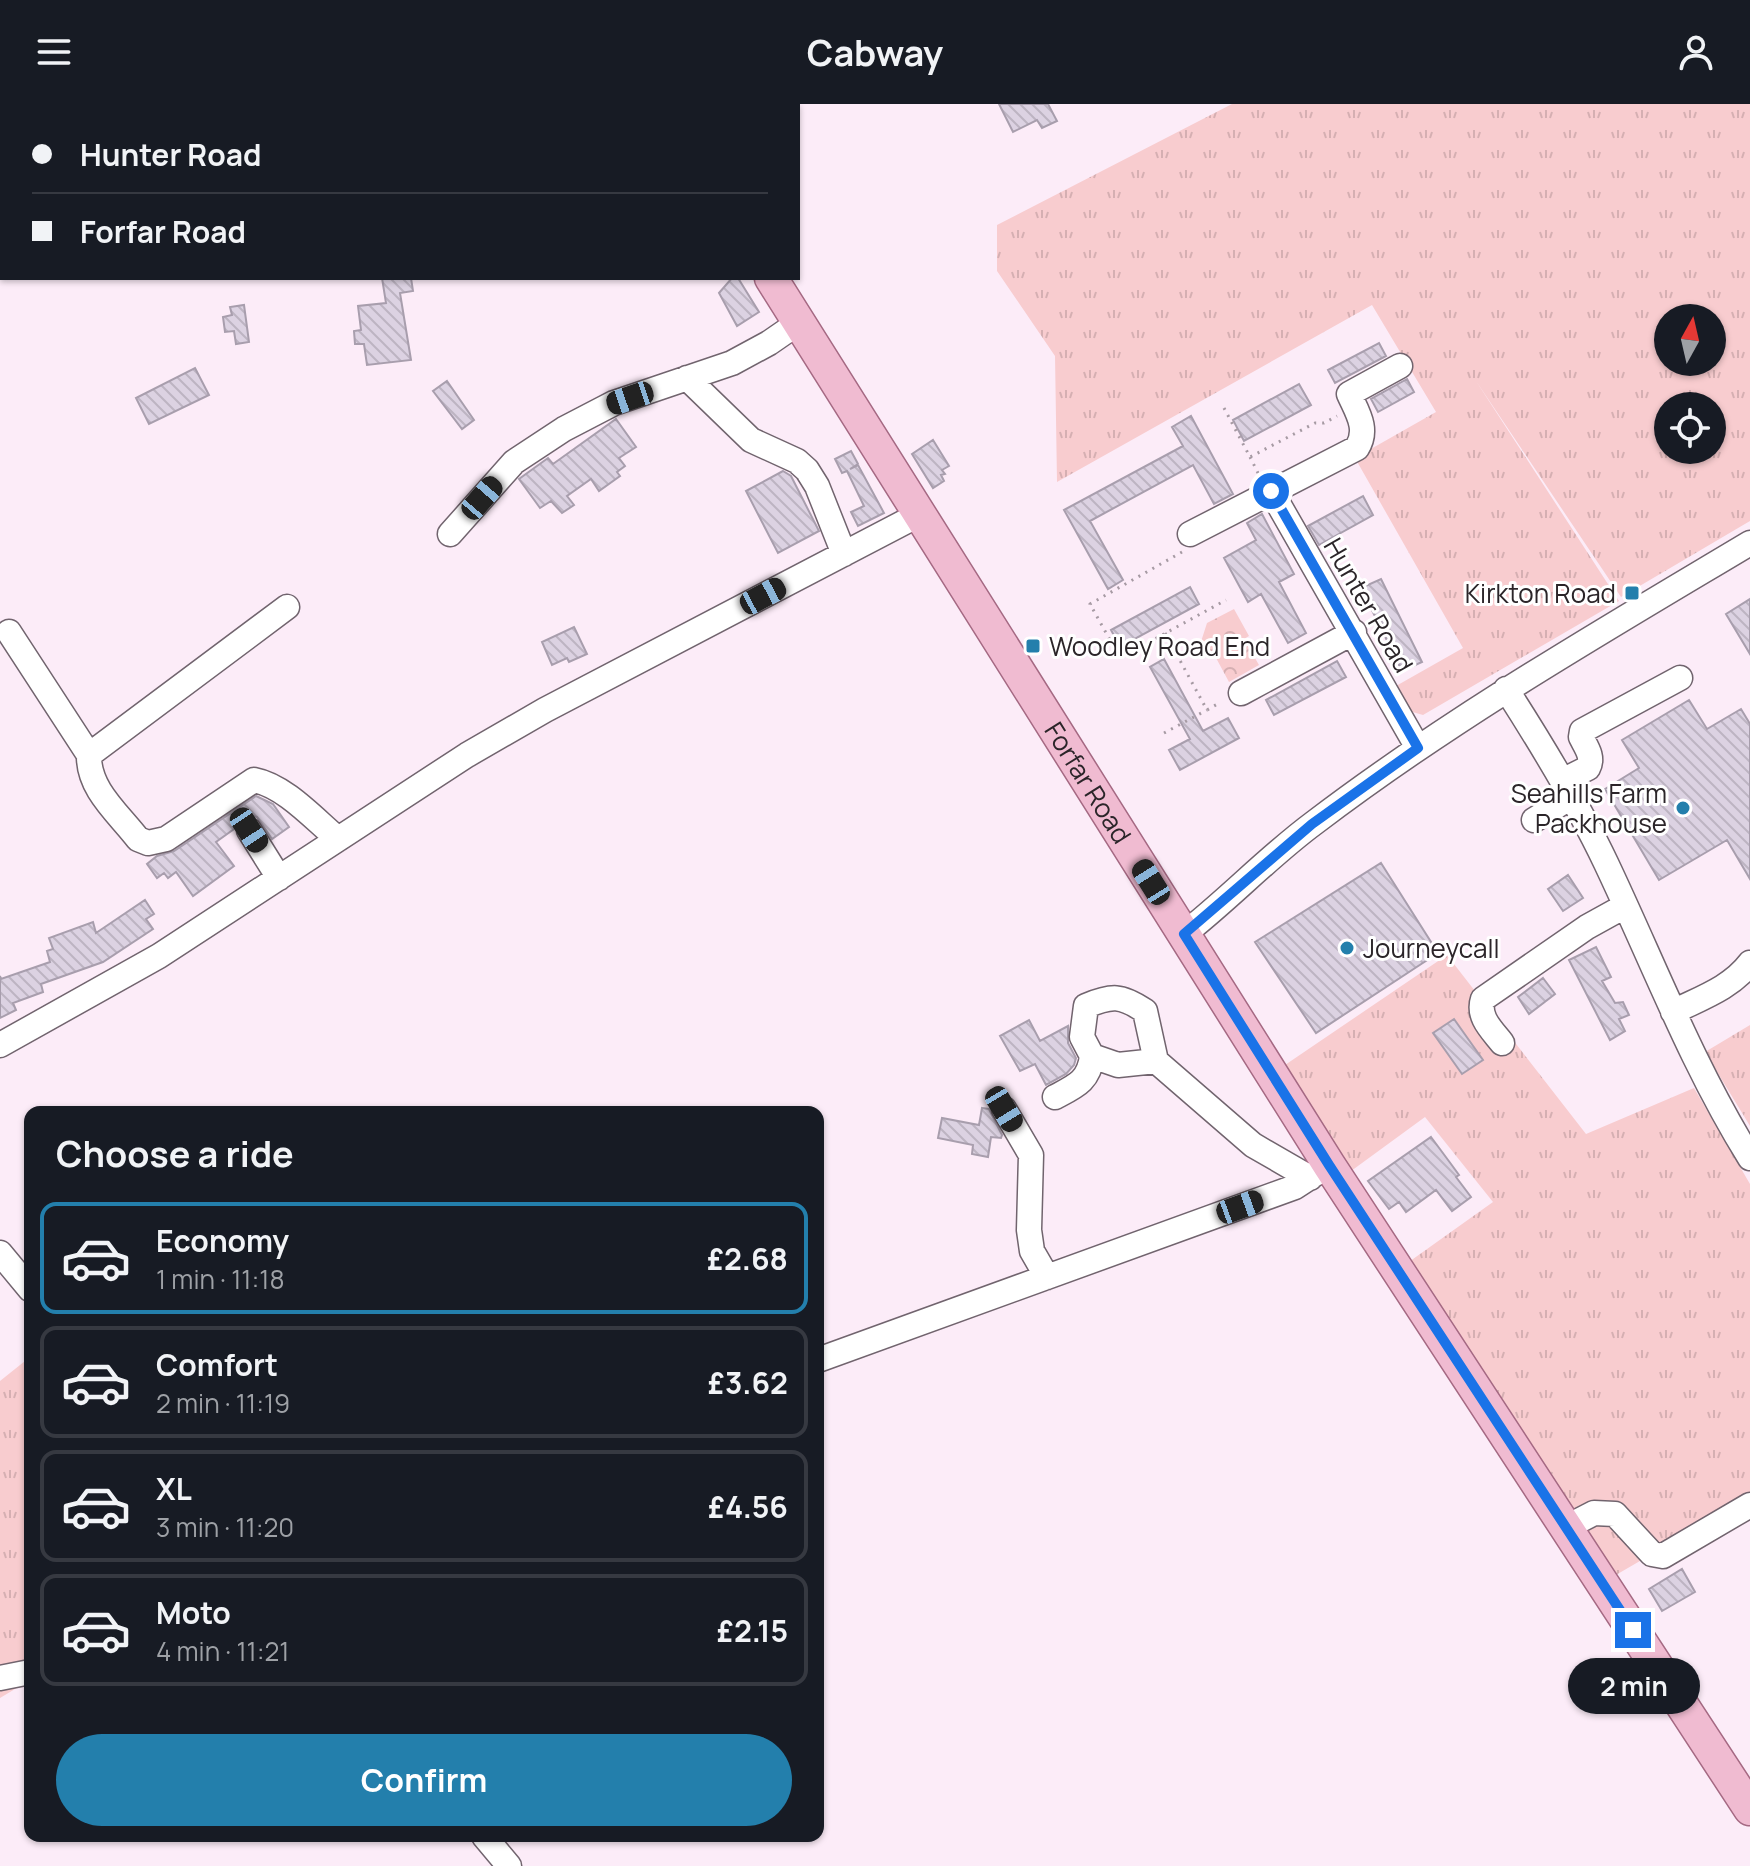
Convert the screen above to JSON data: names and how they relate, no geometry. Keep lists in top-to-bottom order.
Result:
{
  "streets": {
    "main road": ["Forfar Road"],
    "street": ["Hunter Road"]
  },
  "places": {
    "transit": ["Kirkton Road", "Woodley Road End"],
    "other": ["Seahills Farm Packhouse", "Journeycall"]
  },
  "north": "top",
  "page": {
    "header": "Cabway",
    "banner": ["Hunter Road", "Forfar Road"],
    "heading": "Choose a ride",
    "list": [
      {
        "name": "Economy",
        "note": "1 min · 11:18",
        "value": "£2.68"
      },
      {
        "name": "Comfort",
        "note": "2 min · 11:19",
        "value": "£3.62"
      },
      {
        "name": "XL",
        "note": "3 min · 11:20",
        "value": "£4.56"
      },
      {
        "name": "Moto",
        "note": "4 min · 11:21",
        "value": "£2.15"
      }
    ],
    "bubble": "2 min",
    "buttons": "Confirm"
  }
}
